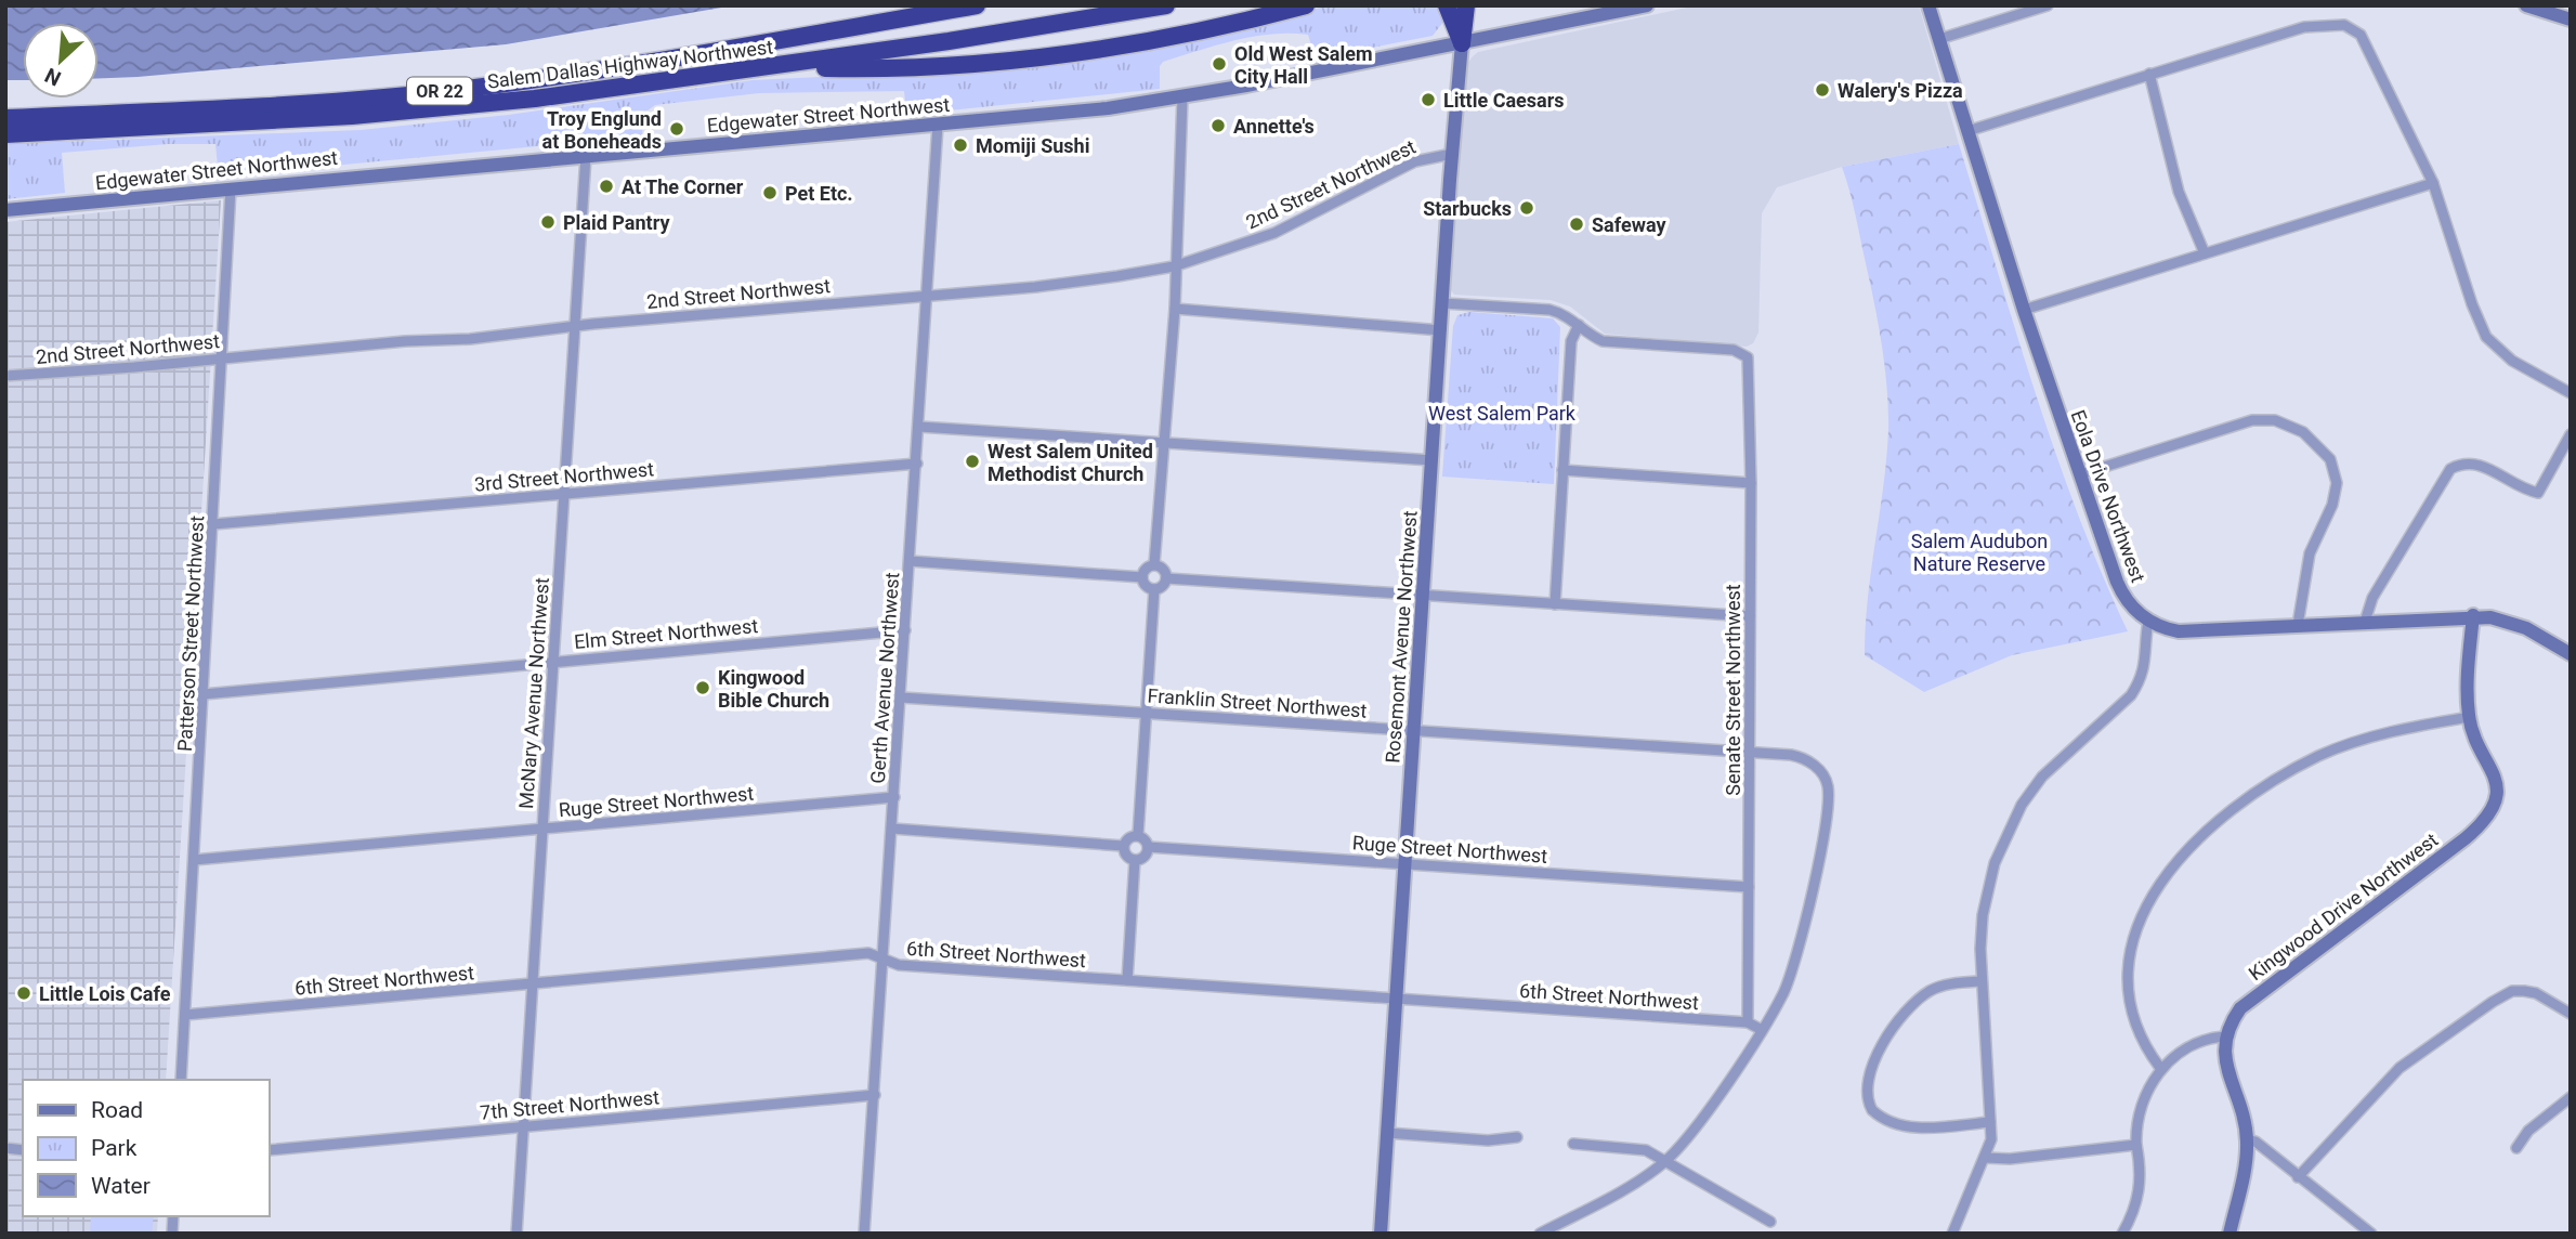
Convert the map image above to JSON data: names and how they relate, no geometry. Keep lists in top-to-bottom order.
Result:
{
  "streets": {
    "highway": ["Salem Dallas Highway Northwest", "OR 22"],
    "main road": [
      "Edgewater Street Northwest",
      "Eola Drive Northwest",
      "Rosemont Avenue Northwest",
      "Kingwood Drive Northwest"
    ],
    "street": [
      "2nd Street Northwest",
      "3rd Street Northwest",
      "Patterson Street Northwest",
      "Elm Street Northwest",
      "Gerth Avenue Northwest",
      "Senate Street Northwest",
      "McNary Avenue Northwest",
      "Franklin Street Northwest",
      "Ruge Street Northwest",
      "6th Street Northwest",
      "7th Street Northwest"
    ]
  },
  "crossings": [
    ["Salem Dallas Highway Northwest", "OR 22"],
    ["Edgewater Street Northwest", "Patterson Street Northwest"],
    ["Edgewater Street Northwest", "Rosemont Avenue Northwest"],
    ["Edgewater Street Northwest", "Gerth Avenue Northwest"],
    ["Edgewater Street Northwest", "McNary Avenue Northwest"],
    ["2nd Street Northwest", "Patterson Street Northwest"],
    ["2nd Street Northwest", "Rosemont Avenue Northwest"],
    ["2nd Street Northwest", "Gerth Avenue Northwest"],
    ["2nd Street Northwest", "McNary Avenue Northwest"],
    ["3rd Street Northwest", "Patterson Street Northwest"],
    ["3rd Street Northwest", "Gerth Avenue Northwest"],
    ["3rd Street Northwest", "McNary Avenue Northwest"],
    ["Eola Drive Northwest", "Kingwood Drive Northwest"],
    ["Patterson Street Northwest", "Elm Street Northwest"],
    ["Patterson Street Northwest", "Ruge Street Northwest"],
    ["Patterson Street Northwest", "6th Street Northwest"],
    ["Elm Street Northwest", "Gerth Avenue Northwest"],
    ["Elm Street Northwest", "McNary Avenue Northwest"],
    ["Rosemont Avenue Northwest", "Franklin Street Northwest"],
    ["Rosemont Avenue Northwest", "Ruge Street Northwest"],
    ["Rosemont Avenue Northwest", "6th Street Northwest"],
    ["Gerth Avenue Northwest", "Franklin Street Northwest"],
    ["Gerth Avenue Northwest", "Ruge Street Northwest"],
    ["Gerth Avenue Northwest", "6th Street Northwest"],
    ["Gerth Avenue Northwest", "7th Street Northwest"],
    ["Senate Street Northwest", "Franklin Street Northwest"],
    ["Senate Street Northwest", "Ruge Street Northwest"],
    ["Senate Street Northwest", "6th Street Northwest"],
    ["McNary Avenue Northwest", "Ruge Street Northwest"],
    ["McNary Avenue Northwest", "6th Street Northwest"],
    ["McNary Avenue Northwest", "7th Street Northwest"],
    ["Franklin Street Northwest", "6th Street Northwest"]
  ],
  "parks": ["West Salem Park", "Salem Audubon Nature Reserve"],
  "places": [
    "Old West Salem City Hall",
    "Walery's Pizza",
    "Little Caesars",
    "Annette's",
    "Troy Englund at Boneheads",
    "Momiji Sushi",
    "At The Corner",
    "Pet Etc.",
    "Starbucks",
    "Plaid Pantry",
    "Safeway",
    "West Salem United Methodist Church",
    "Kingwood Bible Church",
    "Little Lois Cafe"
  ],
  "legend": ["Road", "Park", "Water"],
  "north": "bottom left"
}
